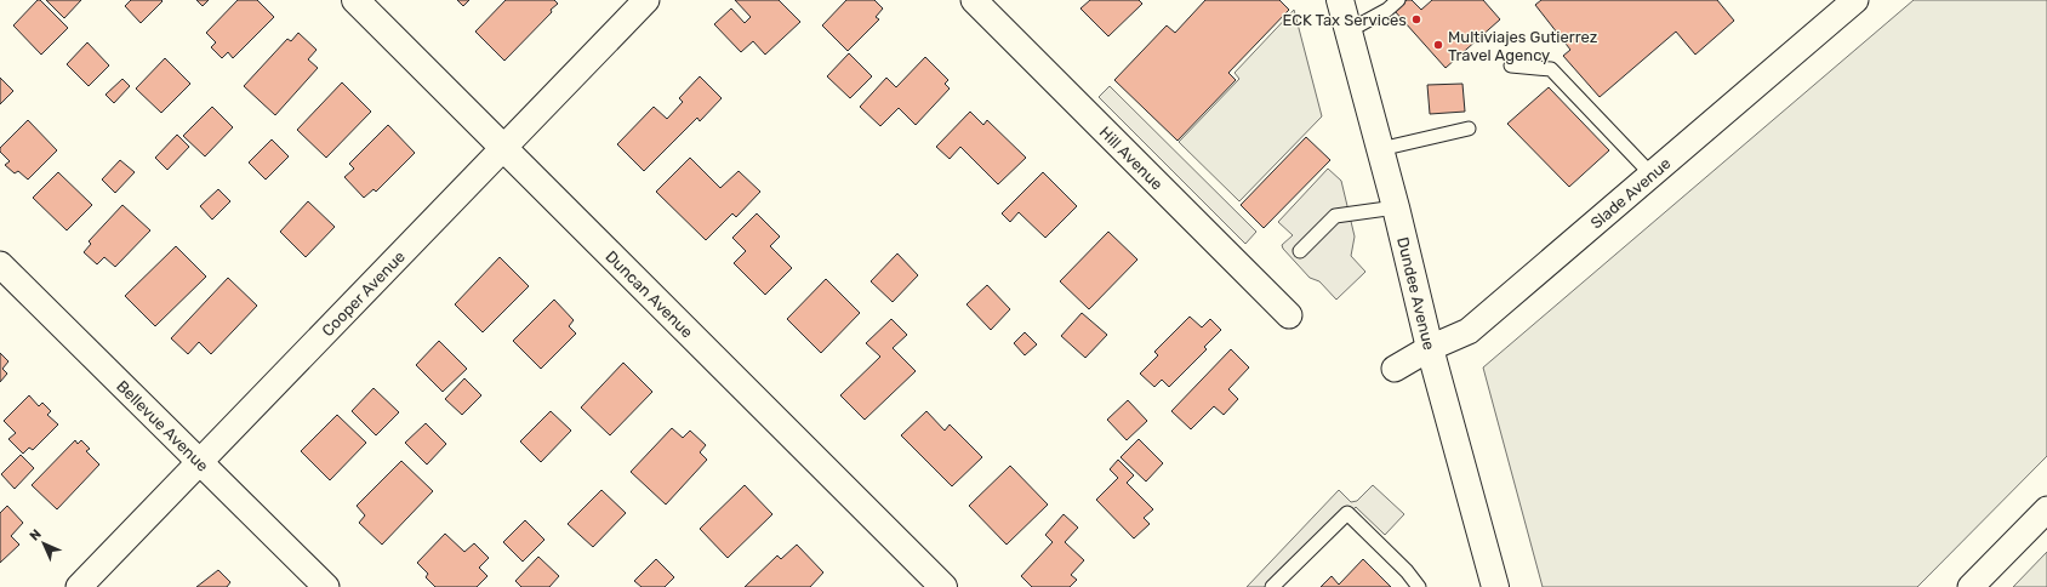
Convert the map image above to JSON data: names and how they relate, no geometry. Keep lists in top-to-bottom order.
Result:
{
  "streets": {
    "street": [
      "Hill Avenue",
      "Slade Avenue",
      "Cooper Avenue",
      "Duncan Avenue",
      "Dundee Avenue",
      "Bellevue Avenue"
    ]
  },
  "crossings": [
    ["Slade Avenue", "Dundee Avenue"],
    ["Cooper Avenue", "Duncan Avenue"],
    ["Cooper Avenue", "Bellevue Avenue"]
  ],
  "places": ["ECK Tax Services", "Multiviajes Gutierrez Travel Agency"],
  "north": "top left"
}
